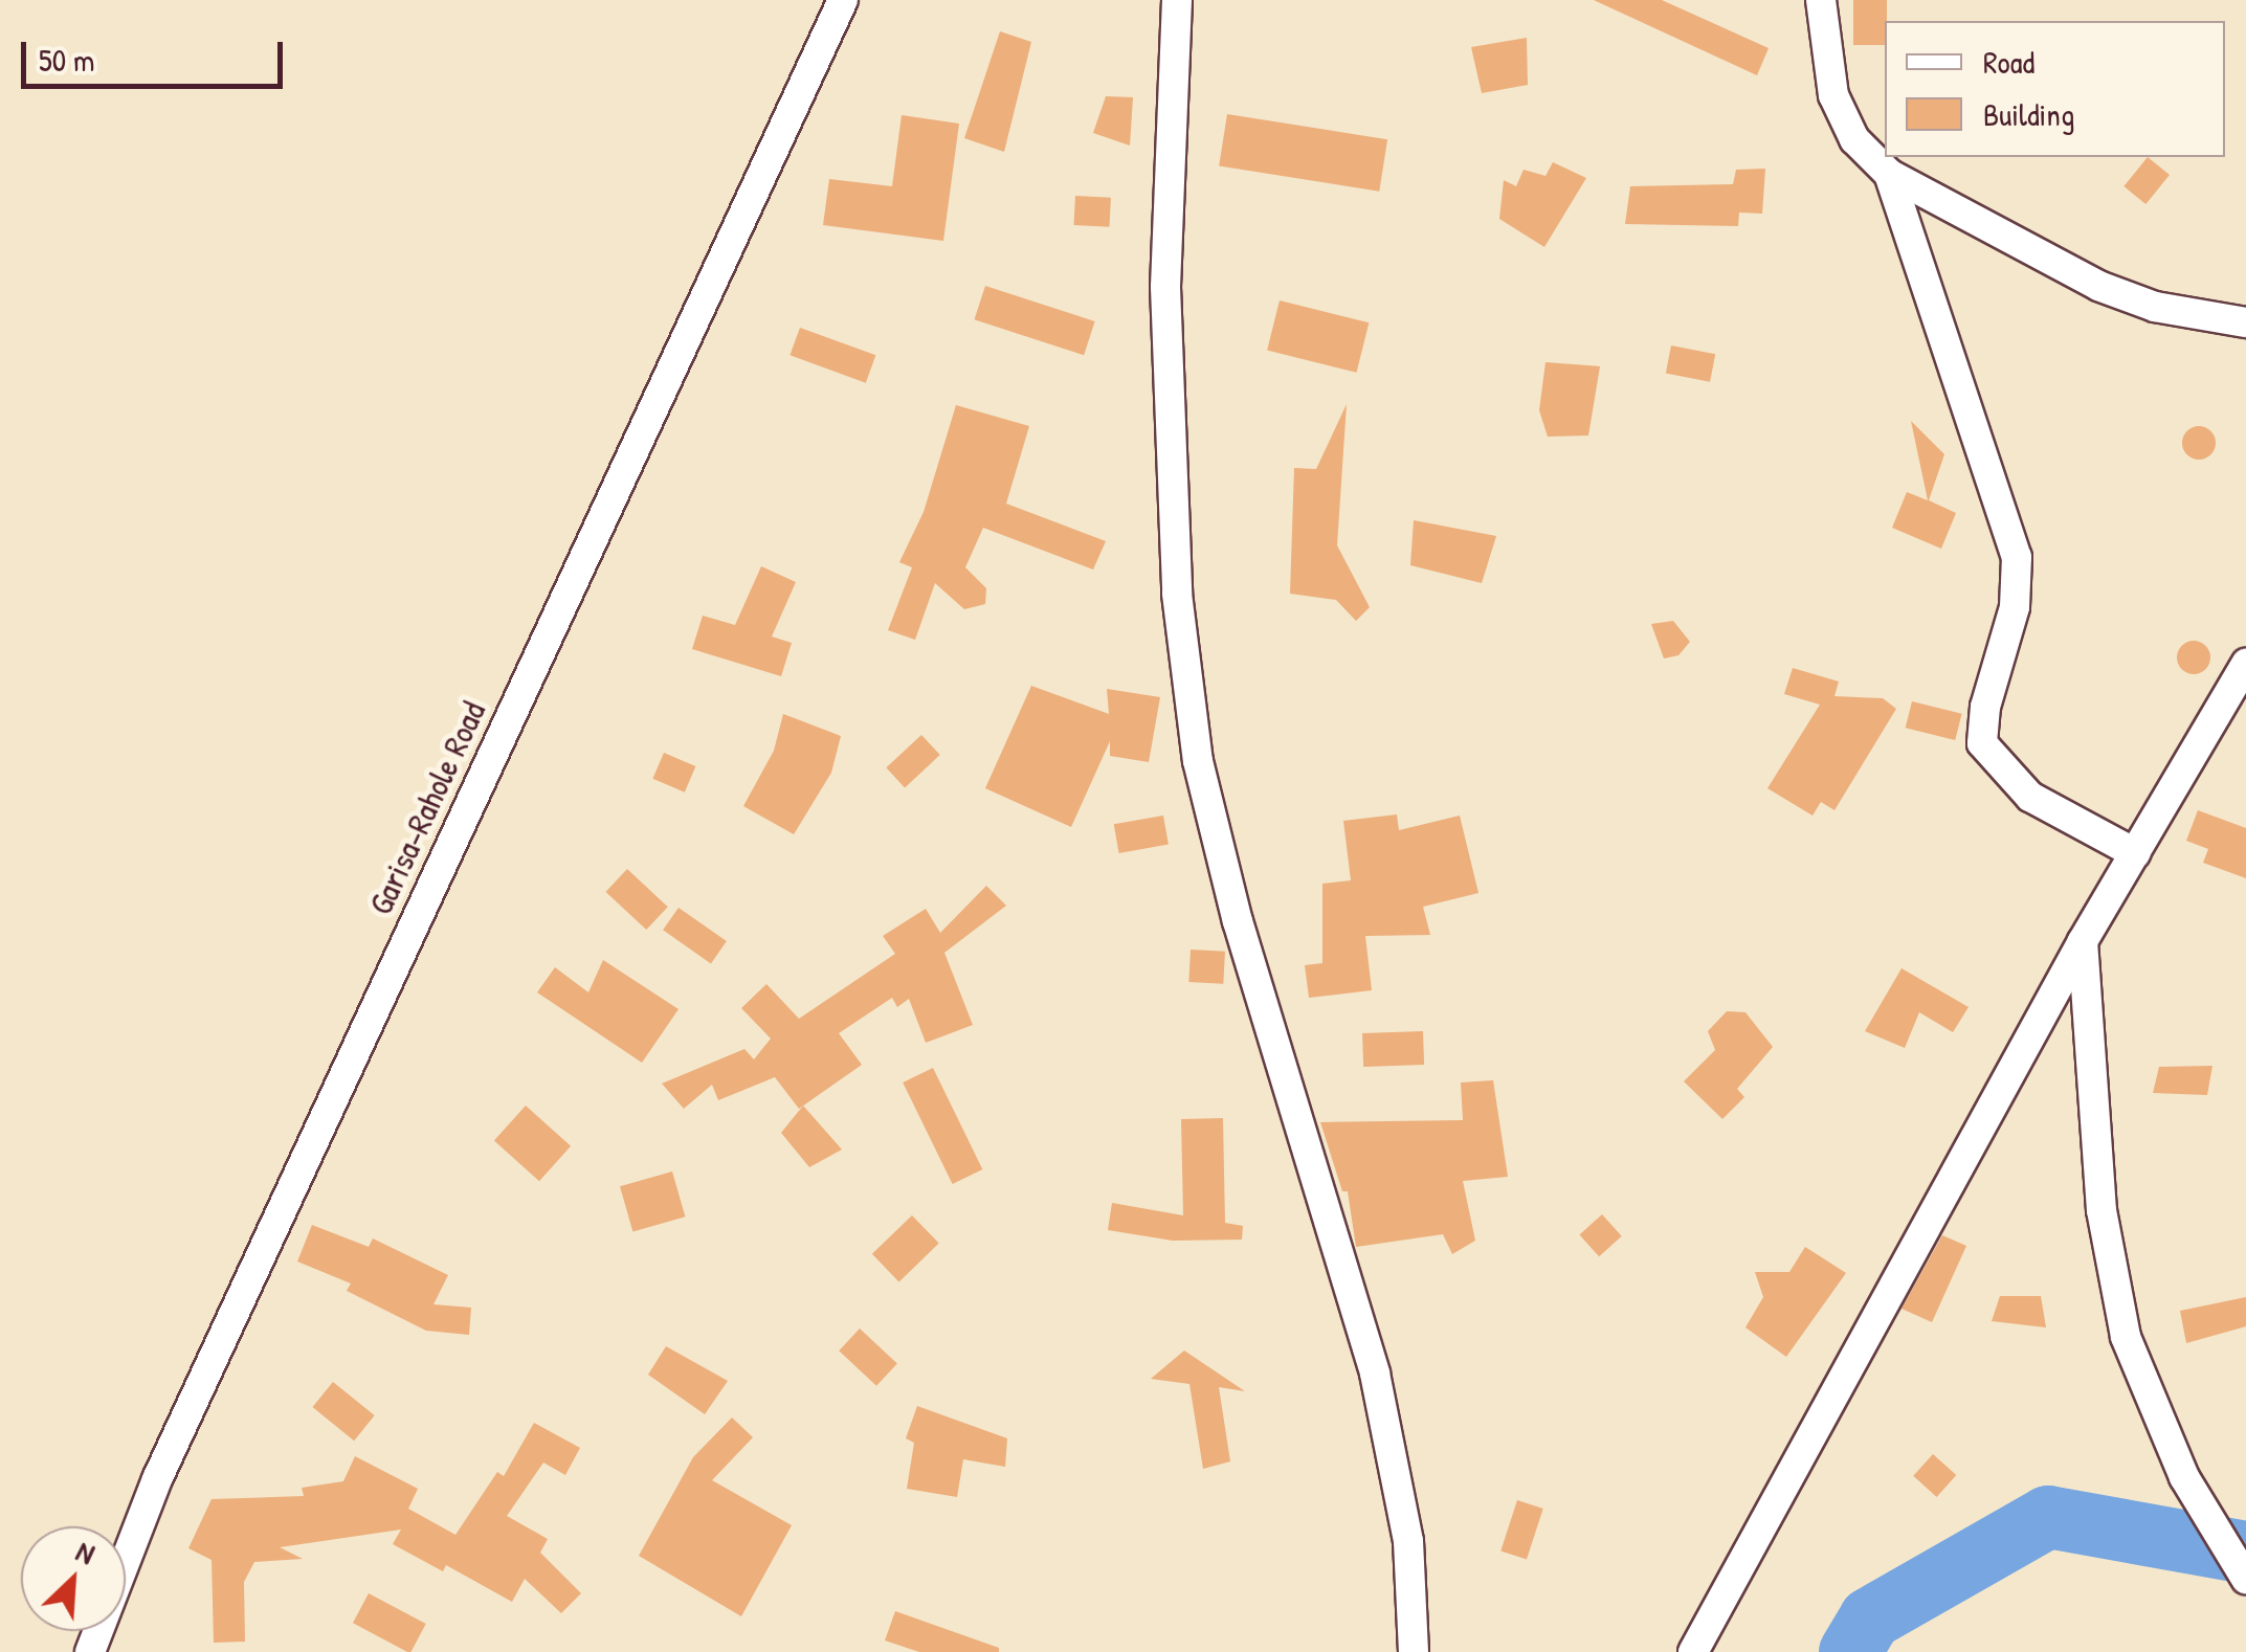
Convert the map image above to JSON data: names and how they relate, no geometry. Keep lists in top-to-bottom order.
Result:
{
  "streets": {
    "street": ["Garisa-Rahole Road"]
  },
  "legend": ["Road", "Building"],
  "scale_bar": "50 m",
  "north": "top right"
}
